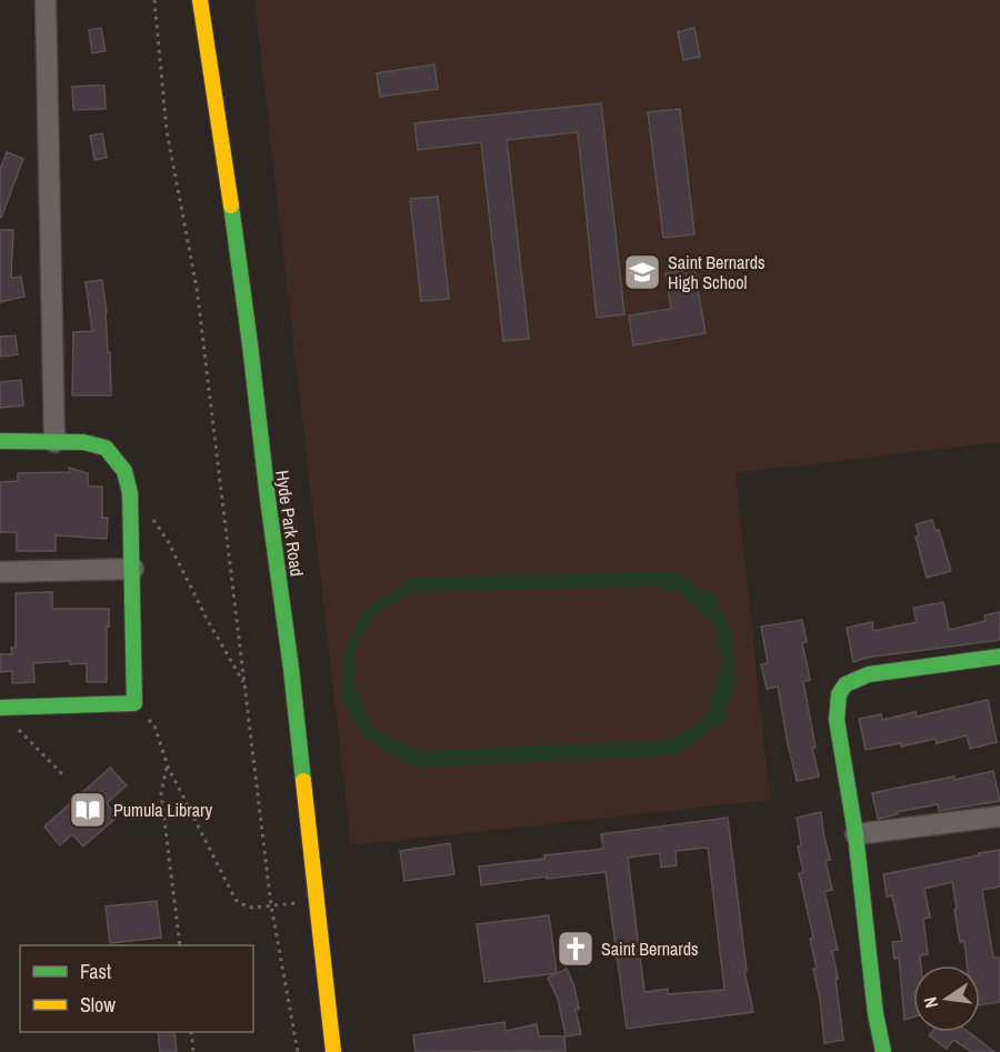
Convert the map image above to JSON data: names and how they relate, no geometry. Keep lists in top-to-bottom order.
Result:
{
  "streets": {
    "street": ["Hyde Park Road"]
  },
  "places": {
    "school or university": ["Saint Bernards High School"],
    "library": ["Pumula Library"],
    "church": ["Saint Bernards"]
  },
  "legend": ["Fast", "Slow"],
  "north": "left"
}
